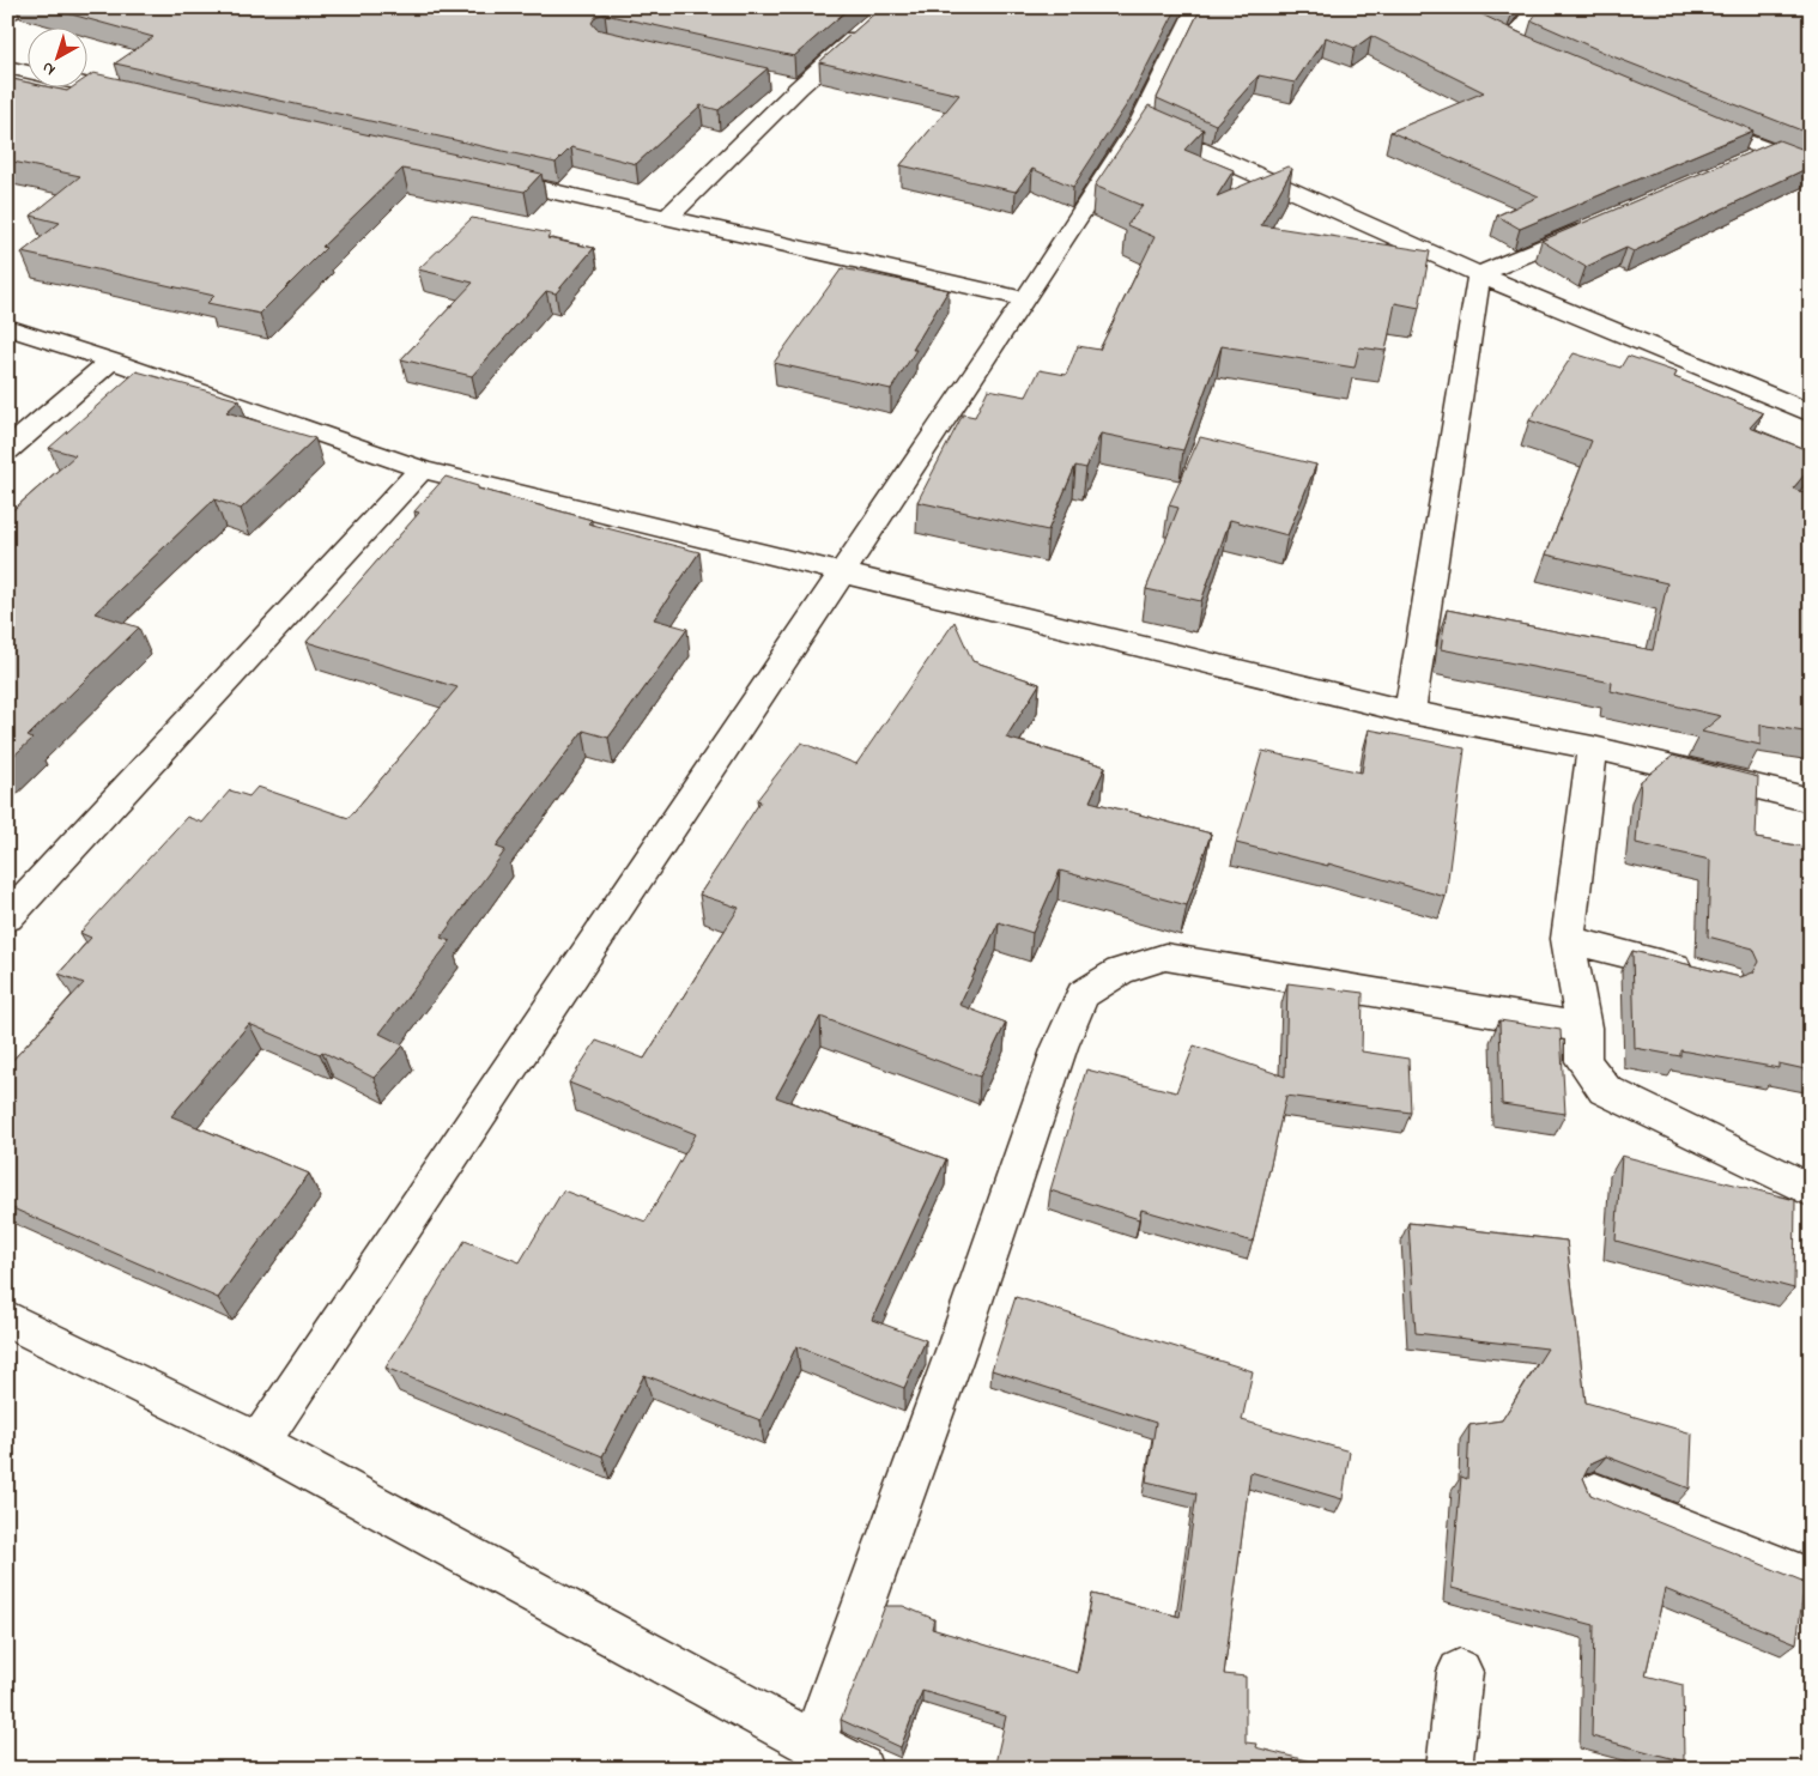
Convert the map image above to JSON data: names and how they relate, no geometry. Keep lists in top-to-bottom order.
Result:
{
  "north": "bottom left"
}
